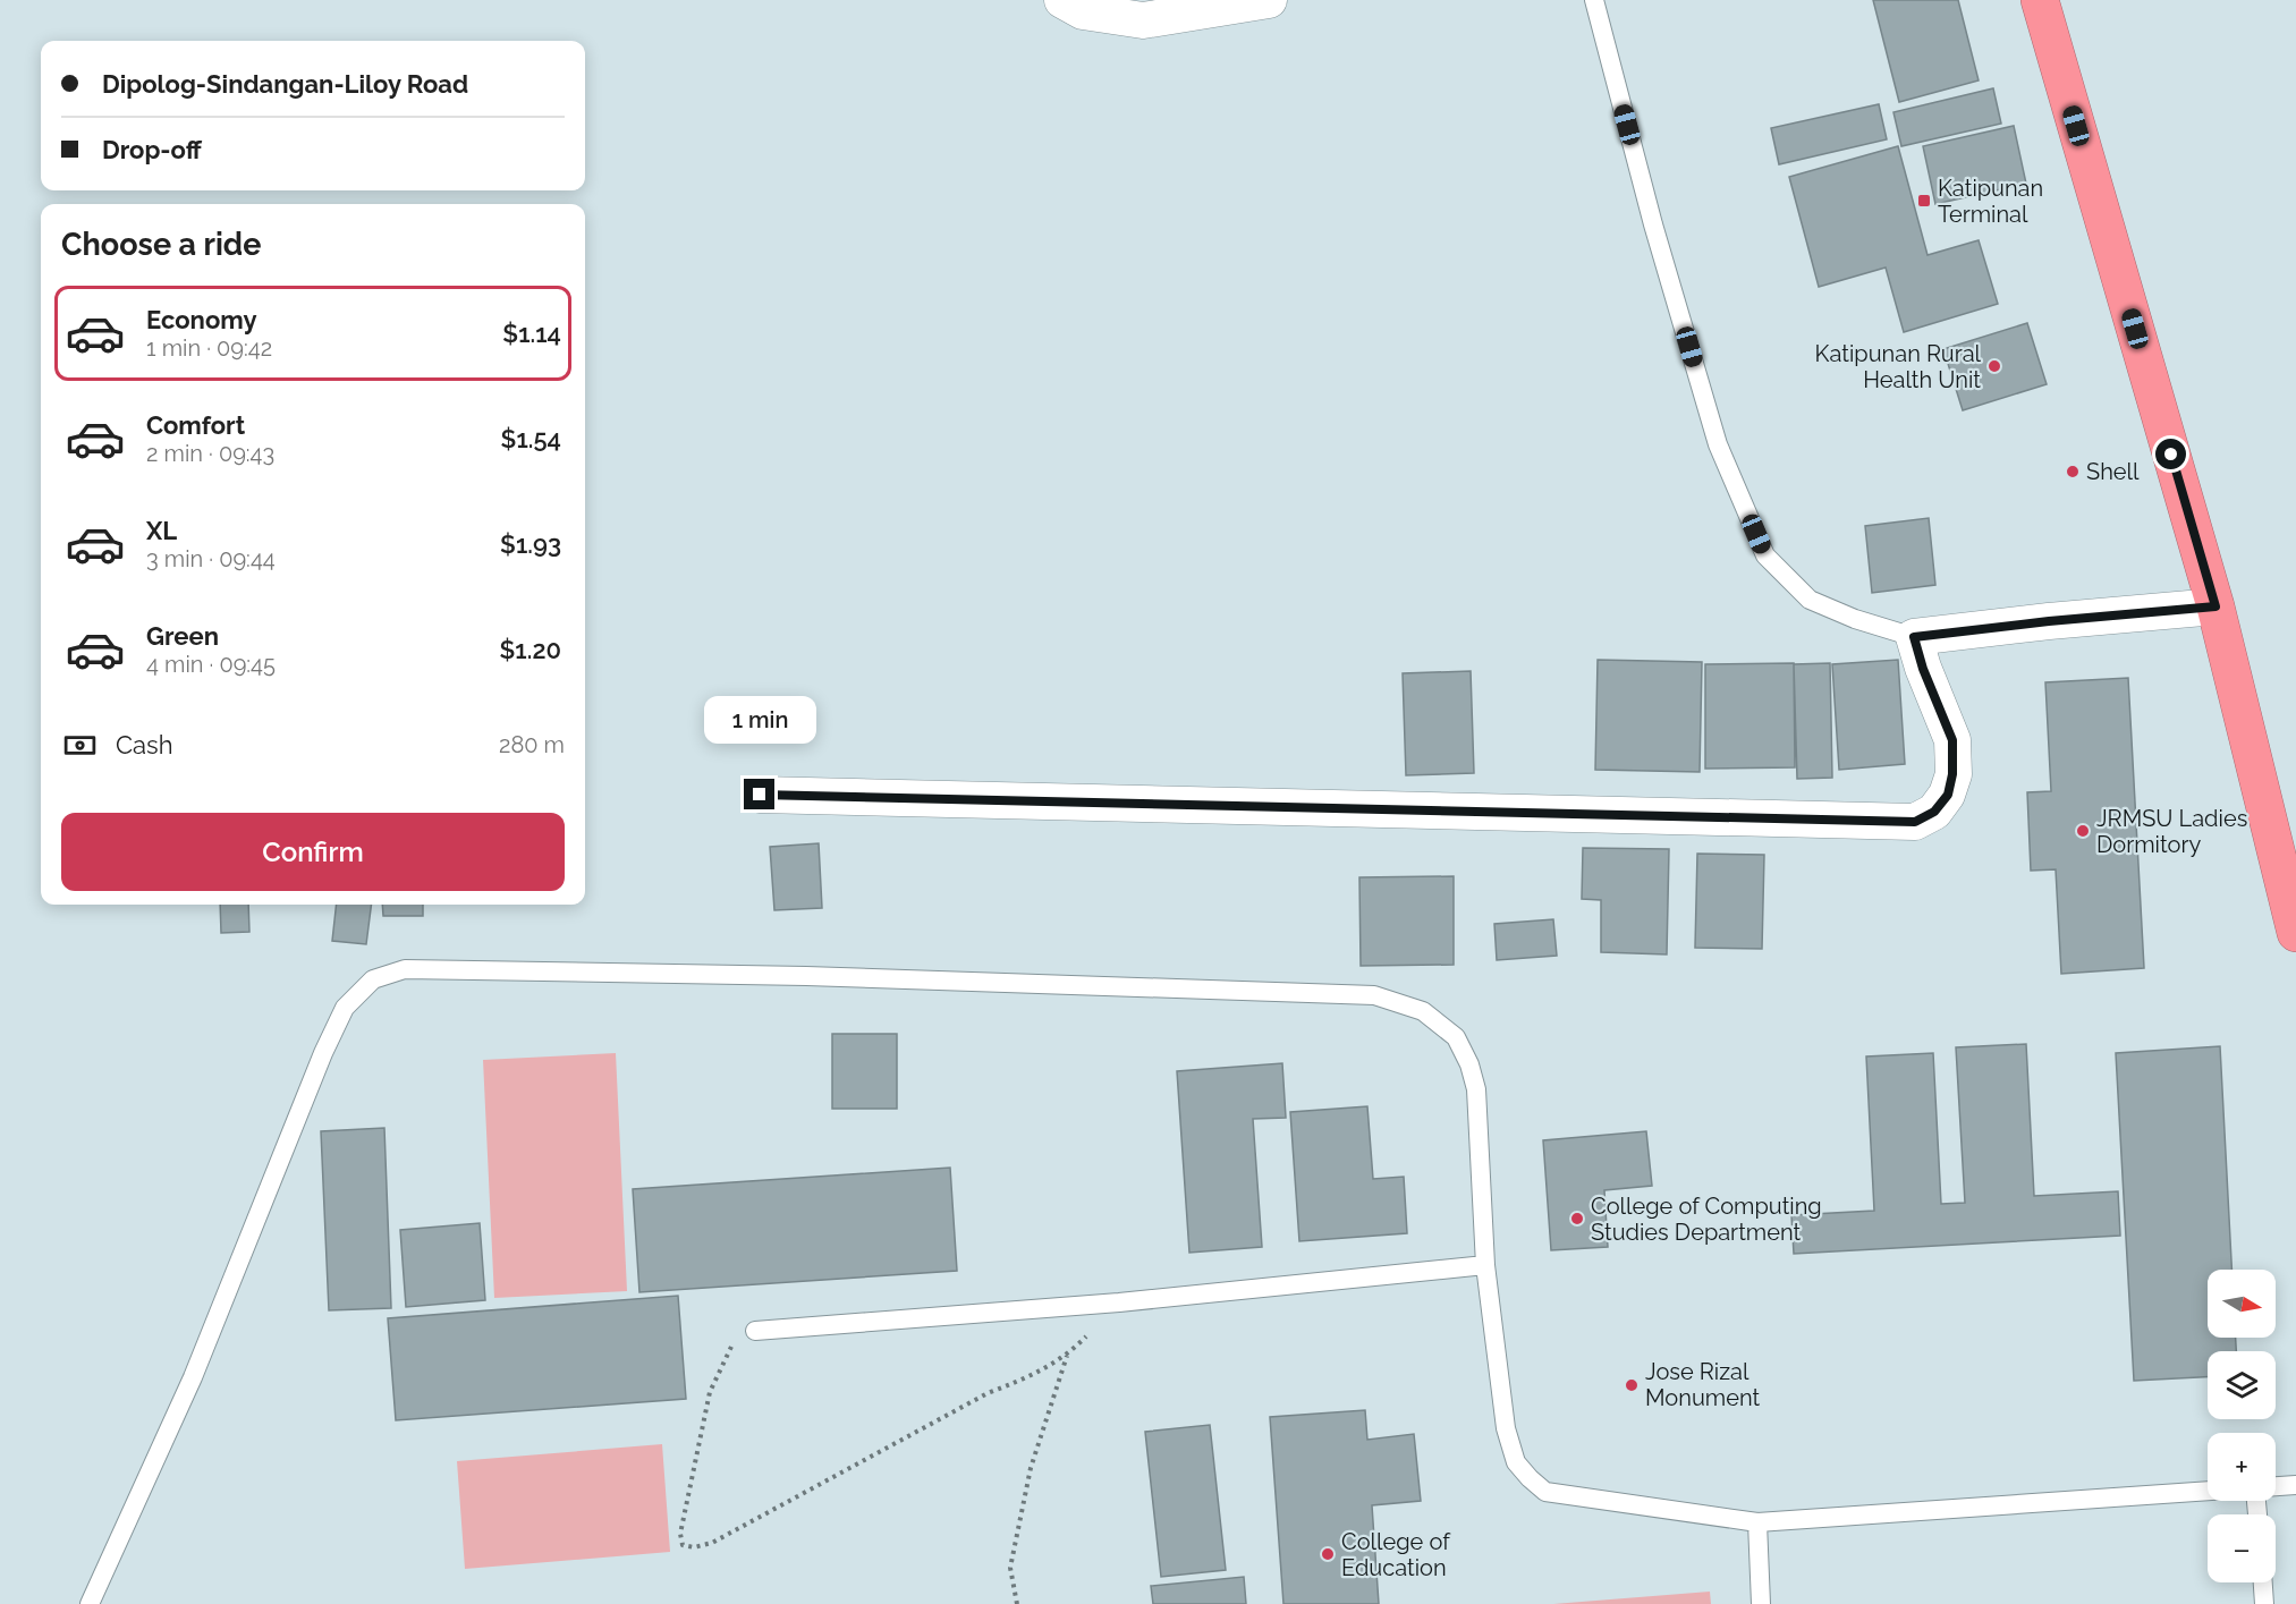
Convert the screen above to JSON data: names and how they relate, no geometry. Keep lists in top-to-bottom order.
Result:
{
  "places": {
    "transit": ["Katipunan Terminal"],
    "other": [
      "Katipunan Rural Health Unit",
      "Shell",
      "JRMSU Ladies Dormitory",
      "College of Computing Studies Department",
      "Jose Rizal Monument",
      "College of Education"
    ]
  },
  "north": "right",
  "page": {
    "banner": ["Dipolog-Sindangan-Liloy Road", "Drop-off"],
    "heading": "Choose a ride",
    "list": [
      {
        "name": "Economy",
        "note": "1 min · 09:42",
        "value": "$1.14"
      },
      {
        "name": "Comfort",
        "note": "2 min · 09:43",
        "value": "$1.54"
      },
      {
        "name": "XL",
        "note": "3 min · 09:44",
        "value": "$1.93"
      },
      {
        "name": "Green",
        "note": "4 min · 09:45",
        "value": "$1.20"
      }
    ],
    "bubble": "1 min",
    "pay": ["Cash", "280 m"],
    "buttons": "Confirm",
    "map_buttons": ["+", "−"]
  }
}
